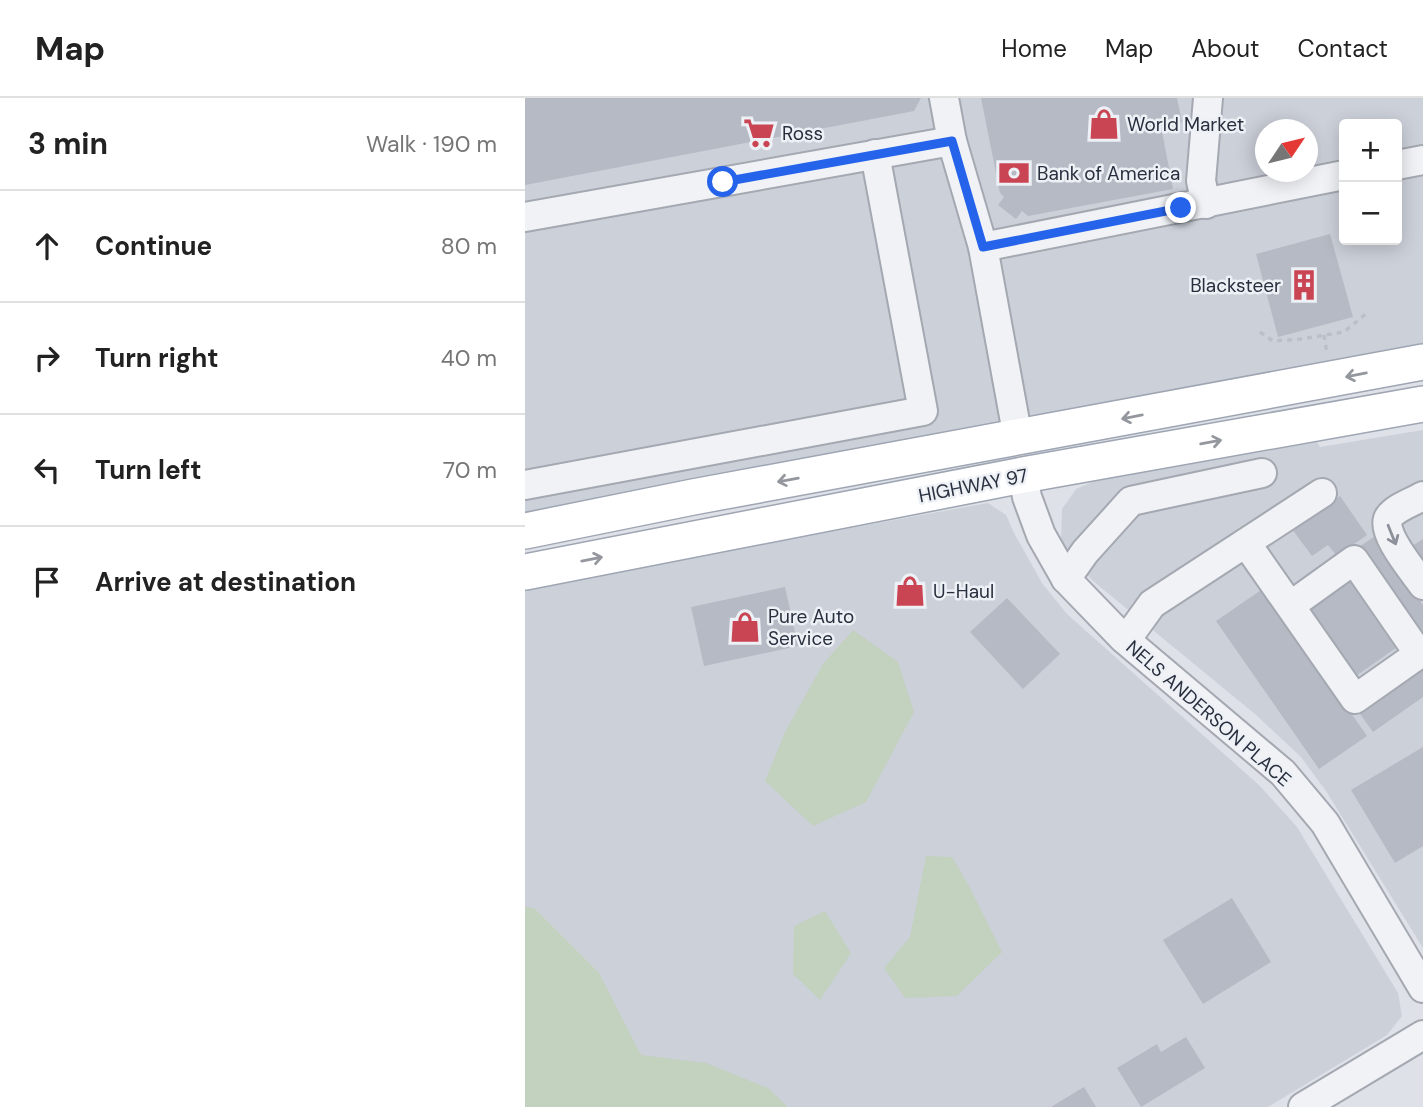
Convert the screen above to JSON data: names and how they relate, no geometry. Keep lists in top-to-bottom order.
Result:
{
  "streets": {
    "main road": ["HIGHWAY 97"],
    "street": ["NELS ANDERSON PLACE"]
  },
  "crossings": [
    ["HIGHWAY 97", "NELS ANDERSON PLACE"]
  ],
  "places": {
    "shop": ["World Market", "U-Haul", "Pure Auto Service"],
    "supermarket": ["Ross"],
    "bank": ["Bank of America"],
    "building": ["Blacksteer"]
  },
  "north": "top right",
  "page": {
    "header": "Map",
    "nav": [
      "Home",
      "Map",
      "About",
      "Contact"
    ],
    "heading": ["3 min", "Walk · 190 m"],
    "map_buttons": ["+", "−"],
    "list": [
      ["Continue", "80 m"],
      ["Turn right", "40 m"],
      ["Turn left", "70 m"],
      "Arrive at destination"
    ]
  }
}
